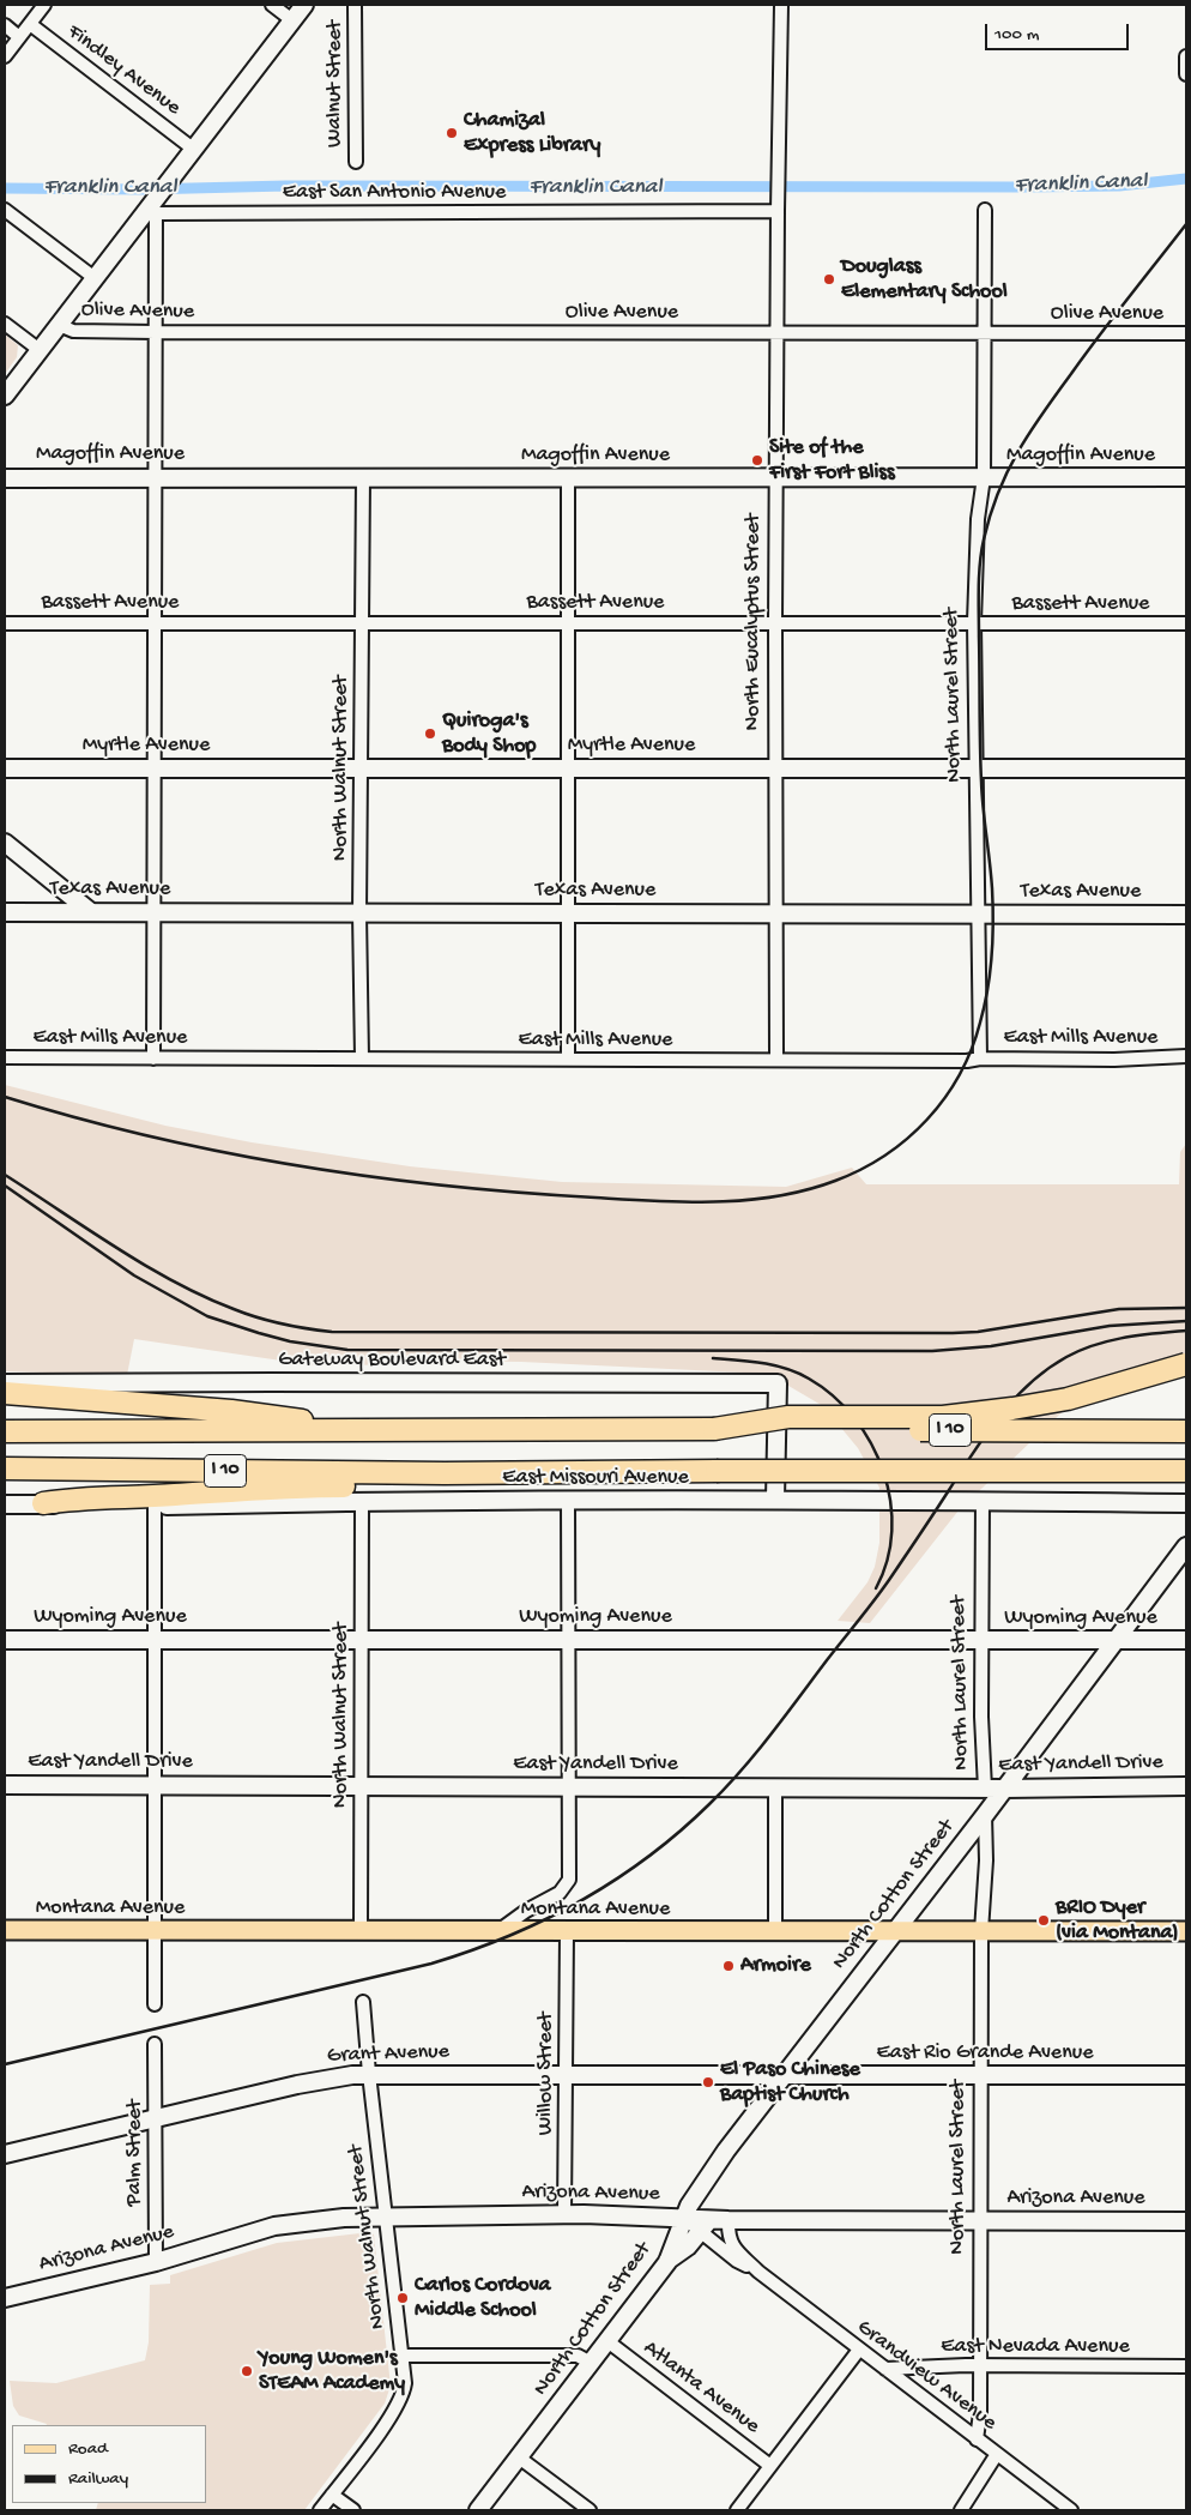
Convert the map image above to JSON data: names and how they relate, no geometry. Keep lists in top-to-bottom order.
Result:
{
  "streets": {
    "highway": ["I 10"],
    "main road": [
      "Magoffin Avenue",
      "North Laurel Street",
      "Myrtle Avenue",
      "Texas Avenue",
      "Gateway Boulevard East",
      "East Missouri Avenue",
      "Wyoming Avenue",
      "East Yandell Drive",
      "North Cotton Street",
      "Montana Avenue",
      "East Rio Grande Avenue",
      "Grant Avenue",
      "Arizona Avenue"
    ],
    "street": [
      "Findley Avenue",
      "Walnut Street",
      "East San Antonio Avenue",
      "Olive Avenue",
      "Bassett Avenue",
      "North Eucalyptus Street",
      "North Walnut Street",
      "East Mills Avenue",
      "Willow Street",
      "Palm Street",
      "East Nevada Avenue",
      "Grandview Avenue",
      "Atlanta Avenue"
    ]
  },
  "crossings": [
    ["East San Antonio Avenue", "North Eucalyptus Street"],
    ["Olive Avenue", "North Eucalyptus Street"],
    ["Olive Avenue", "North Laurel Street"],
    ["Magoffin Avenue", "North Eucalyptus Street"],
    ["Magoffin Avenue", "North Laurel Street"],
    ["Magoffin Avenue", "North Walnut Street"],
    ["Bassett Avenue", "North Eucalyptus Street"],
    ["Bassett Avenue", "North Laurel Street"],
    ["Bassett Avenue", "North Walnut Street"],
    ["North Eucalyptus Street", "Myrtle Avenue"],
    ["North Eucalyptus Street", "Texas Avenue"],
    ["North Eucalyptus Street", "East Mills Avenue"],
    ["North Laurel Street", "Myrtle Avenue"],
    ["North Laurel Street", "Texas Avenue"],
    ["North Laurel Street", "East Mills Avenue"],
    ["North Laurel Street", "East Missouri Avenue"],
    ["North Laurel Street", "Wyoming Avenue"],
    ["North Laurel Street", "East Yandell Drive"],
    ["North Laurel Street", "North Cotton Street"],
    ["North Laurel Street", "Montana Avenue"],
    ["North Laurel Street", "East Rio Grande Avenue"],
    ["North Laurel Street", "Arizona Avenue"],
    ["North Laurel Street", "East Nevada Avenue"],
    ["North Laurel Street", "Grandview Avenue"],
    ["Myrtle Avenue", "North Walnut Street"],
    ["North Walnut Street", "Texas Avenue"],
    ["North Walnut Street", "East Mills Avenue"],
    ["North Walnut Street", "East Missouri Avenue"],
    ["North Walnut Street", "Wyoming Avenue"],
    ["North Walnut Street", "East Yandell Drive"],
    ["North Walnut Street", "Montana Avenue"],
    ["North Walnut Street", "Grant Avenue"],
    ["North Walnut Street", "Arizona Avenue"],
    ["Gateway Boulevard East", "East Missouri Avenue"],
    ["Wyoming Avenue", "North Cotton Street"],
    ["East Yandell Drive", "North Cotton Street"],
    ["North Cotton Street", "Montana Avenue"],
    ["North Cotton Street", "East Rio Grande Avenue"],
    ["North Cotton Street", "Grant Avenue"],
    ["North Cotton Street", "Arizona Avenue"],
    ["North Cotton Street", "Atlanta Avenue"],
    ["Montana Avenue", "Willow Street"],
    ["East Rio Grande Avenue", "Grant Avenue"],
    ["Grant Avenue", "Willow Street"],
    ["Grant Avenue", "Palm Street"],
    ["Willow Street", "Arizona Avenue"],
    ["Palm Street", "Arizona Avenue"],
    ["Arizona Avenue", "Grandview Avenue"],
    ["East Nevada Avenue", "Grandview Avenue"]
  ],
  "water": ["Franklin Canal"],
  "places": [
    "Chamizal Express Library",
    "Douglass Elementary School",
    "Site of the First Fort Bliss",
    "Quiroga's Body Shop",
    "BRIO Dyer (via Montana)",
    "Armoire",
    "El Paso Chinese Baptist Church",
    "Carlos Cordova Middle School",
    "Young Women's STEAM Academy"
  ],
  "legend": ["Road", "Railway"],
  "scale_bar": "100 m"
}
